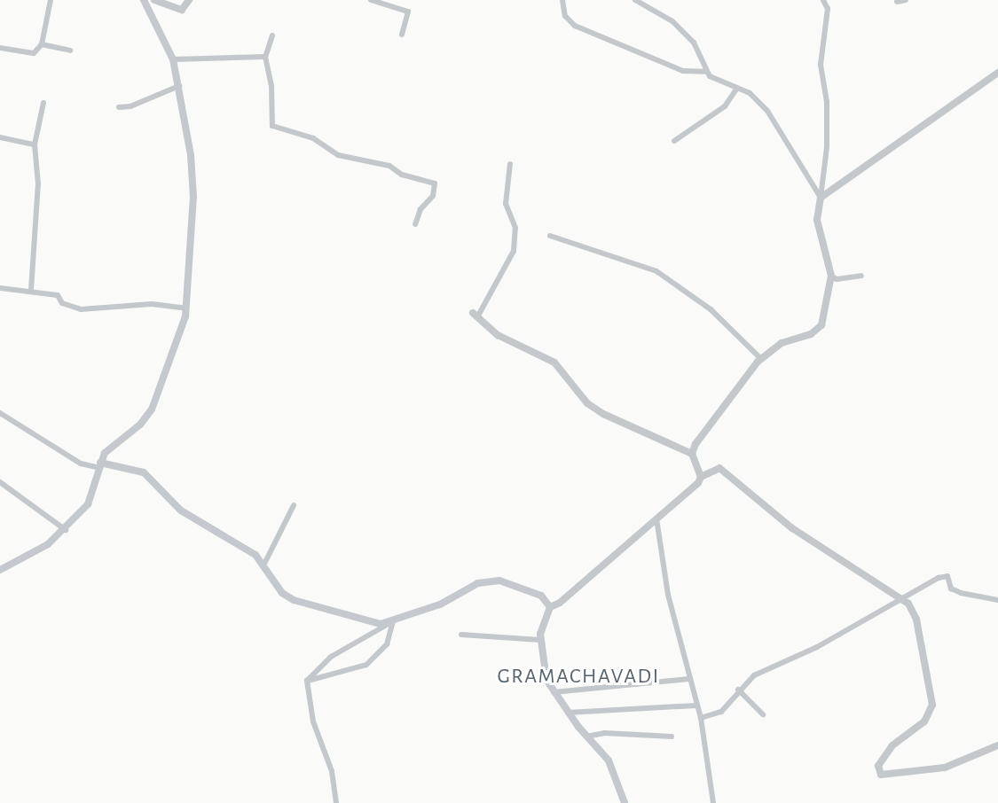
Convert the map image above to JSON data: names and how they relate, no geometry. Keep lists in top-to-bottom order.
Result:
{
  "districts": ["GRAMACHAVADI"]
}
